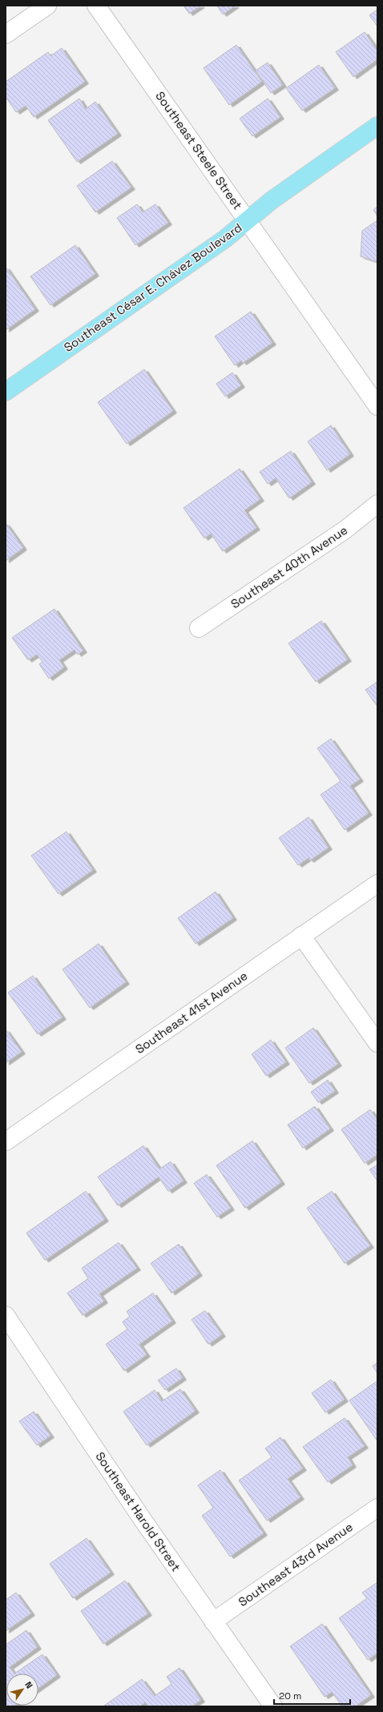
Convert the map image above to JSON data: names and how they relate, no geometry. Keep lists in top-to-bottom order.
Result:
{
  "streets": {
    "main road": ["Southeast César E. Chávez Boulevard"],
    "street": [
      "Southeast Steele Street",
      "Southeast 40th Avenue",
      "Southeast 41st Avenue",
      "Southeast Harold Street",
      "Southeast 43rd Avenue"
    ]
  },
  "crossings": [
    ["Southeast Steele Street", "Southeast César E. Chávez Boulevard"],
    ["Southeast Harold Street", "Southeast 43rd Avenue"]
  ],
  "scale_bar": "20 m",
  "north": "top right"
}
